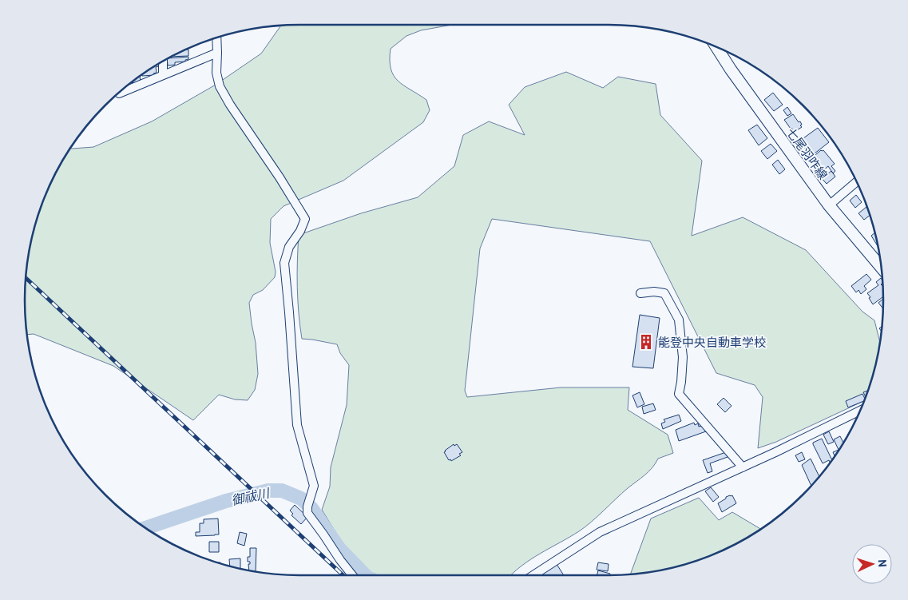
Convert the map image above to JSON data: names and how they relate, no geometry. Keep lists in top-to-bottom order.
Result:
{
  "streets": {
    "main road": ["七尾羽咋線"]
  },
  "water": ["御祓川"],
  "places": {
    "building": ["能登中央自動車学校"]
  },
  "north": "right"
}
